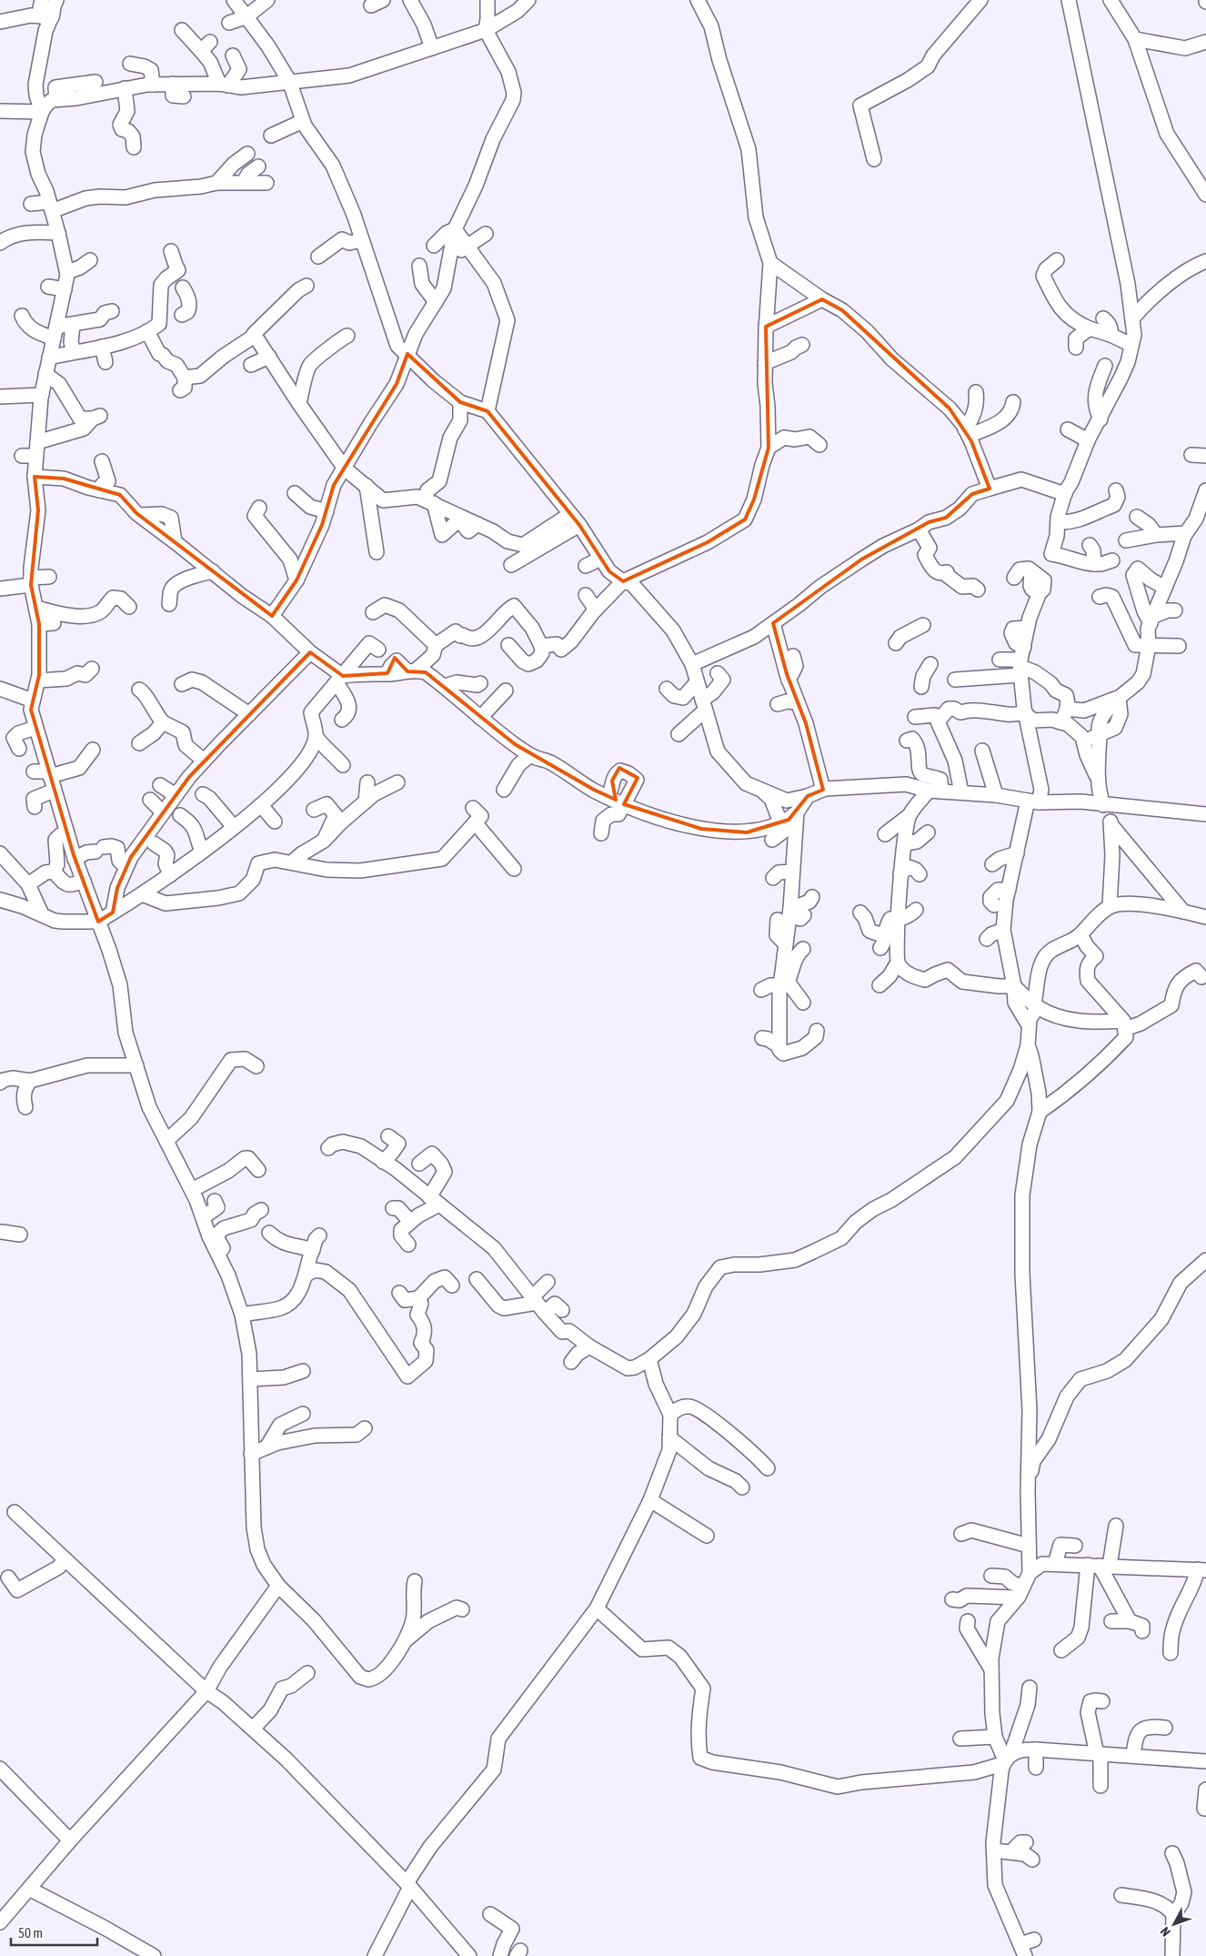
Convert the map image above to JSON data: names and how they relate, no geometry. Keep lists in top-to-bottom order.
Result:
{
  "scale_bar": "50 m",
  "north": "bottom left"
}
